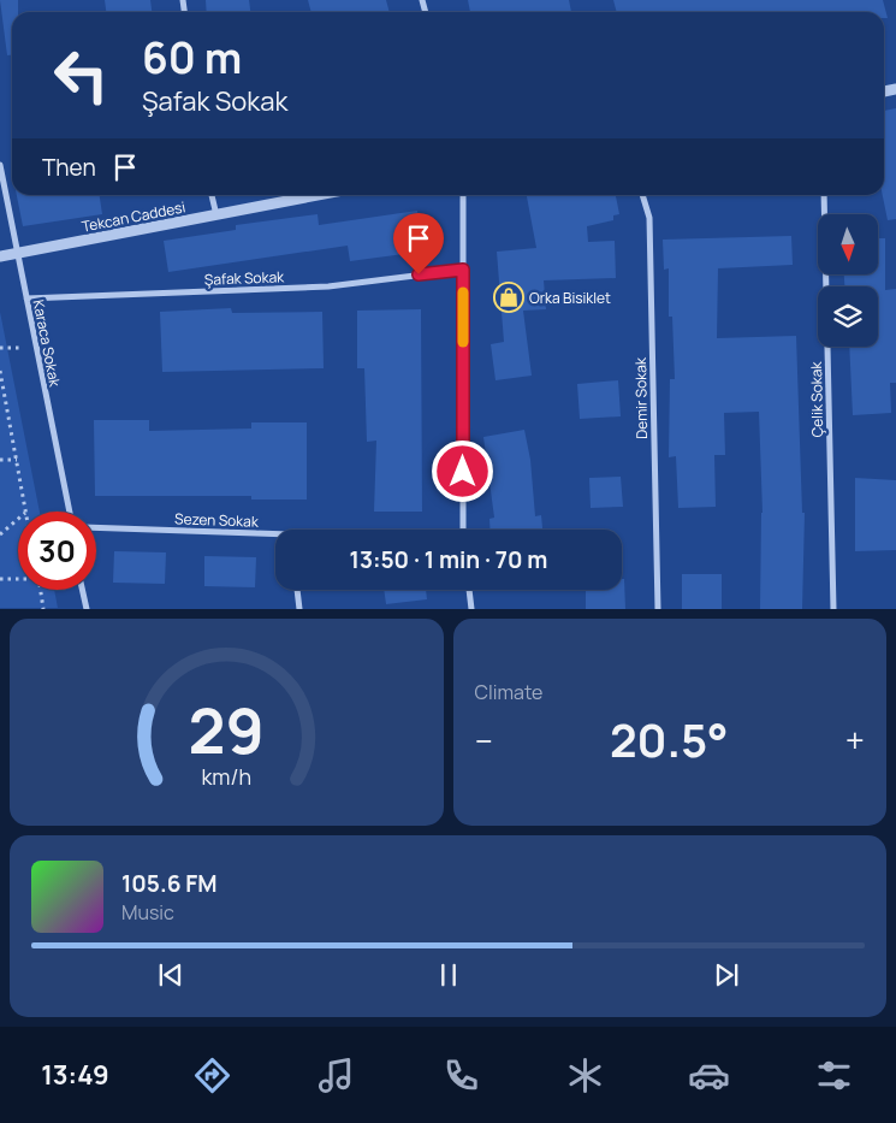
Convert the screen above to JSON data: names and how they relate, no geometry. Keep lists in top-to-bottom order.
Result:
{
  "streets": {
    "street": [
      "Tekcan Caddesi",
      "Şafak Sokak",
      "Karaca Sokak",
      "Demir Sokak",
      "Çelik Sokak",
      "Sezen Sokak"
    ]
  },
  "crossings": [
    ["Tekcan Caddesi", "Karaca Sokak"],
    ["Şafak Sokak", "Karaca Sokak"]
  ],
  "places": {
    "shop": ["Orka Bisiklet"]
  },
  "north": "bottom",
  "page": {
    "turn": ["60 m", "Şafak Sokak"],
    "then": "Then",
    "limit": "30",
    "trip": "13:50 · 1 min · 70 m",
    "tile": "Climate",
    "heat": ["−", "20.5°", "+"],
    "song": ["105.6 FM", "Music"],
    "tabs": "13:49",
    "gauge": ["29", "km/h"]
  }
}
